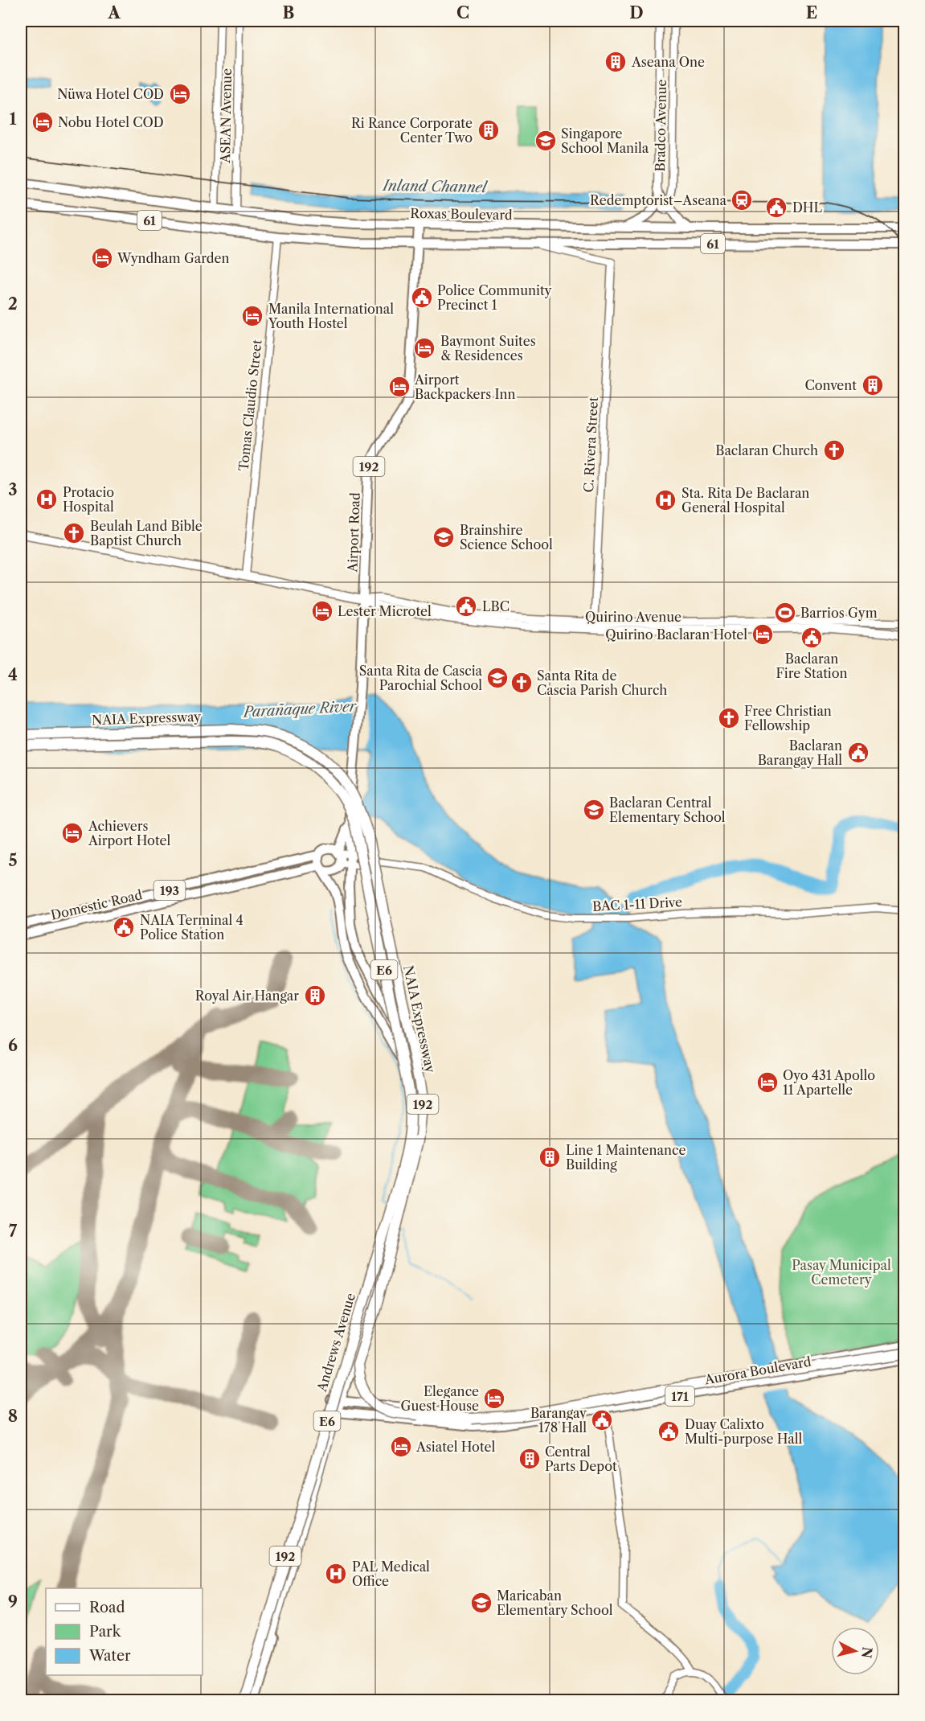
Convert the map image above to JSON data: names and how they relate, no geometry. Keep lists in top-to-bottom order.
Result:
{
  "streets": {
    "highway": ["NAIA Expressway", "E6"],
    "main road": [
      "Roxas Boulevard",
      "61",
      "192",
      "Airport Road",
      "Quirino Avenue",
      "193",
      "Domestic Road",
      "Andrews Avenue",
      "Aurora Boulevard",
      "171"
    ],
    "street": [
      "ASEAN Avenue",
      "Bradco Avenue",
      "Tomas Claudio Street",
      "C. Rivera Street",
      "BAC 1-11 Drive"
    ]
  },
  "crossings": [
    ["ASEAN Avenue", "Roxas Boulevard"],
    ["Roxas Boulevard", "Airport Road"],
    ["61", "Tomas Claudio Street"],
    ["61", "C. Rivera Street"],
    ["61", "Airport Road"],
    ["Tomas Claudio Street", "Quirino Avenue"],
    ["C. Rivera Street", "Quirino Avenue"],
    ["192", "Airport Road"],
    ["192", "BAC 1-11 Drive"],
    ["192", "Domestic Road"],
    ["192", "Andrews Avenue"],
    ["Airport Road", "Quirino Avenue"],
    ["NAIA Expressway", "Andrews Avenue"],
    ["BAC 1-11 Drive", "Domestic Road"],
    ["Andrews Avenue", "Aurora Boulevard"]
  ],
  "water": ["Inland Channel", "Parañaque River"],
  "parks": ["Pasay Municipal Cemetery"],
  "places": {
    "building": [
      "Aseana One",
      "Ri Rance Corporate Center Two",
      "Convent",
      "Royal Air Hangar",
      "Line 1 Maintenance Building",
      "Central Parts Depot"
    ],
    "hotel": [
      "Nüwa Hotel COD",
      "Nobu Hotel COD",
      "Wyndham Garden",
      "Manila International Youth Hostel",
      "Baymont Suites & Residences",
      "Airport Backpackers Inn",
      "Lester Microtel",
      "Quirino Baclaran Hotel",
      "Achievers Airport Hotel",
      "Oyo 431 Apollo 11 Apartelle",
      "Elegance Guest House",
      "Asiatel Hotel"
    ],
    "school or university": [
      "Singapore School Manila",
      "Brainshire Science School",
      "Santa Rita de Cascia Parochial School",
      "Baclaran Central Elementary School",
      "Maricaban Elementary School"
    ],
    "station": ["Redemptorist–Aseana"],
    "public building": [
      "DHL",
      "Police Community Precinct 1",
      "LBC",
      "Baclaran Fire Station",
      "Baclaran Barangay Hall",
      "NAIA Terminal 4 Police Station",
      "Barangay 178 Hall",
      "Duay Calixto Multi-purpose Hall"
    ],
    "church": [
      "Baclaran Church",
      "Beulah Land Bible Baptist Church",
      "Santa Rita de Cascia Parish Church",
      "Free Christian Fellowship"
    ],
    "hospital": ["Protacio Hospital", "Sta. Rita De Baclaran General Hospital", "PAL Medical Office"],
    "sports": ["Barrios Gym"]
  },
  "legend": ["Road", "Park", "Water"],
  "north": "right",
  "grid": {
    "columns": [
      "A",
      "B",
      "C",
      "D",
      "E"
    ],
    "rows": [
      "1",
      "2",
      "3",
      "4",
      "5",
      "6",
      "7",
      "8",
      "9"
    ]
  }
}
